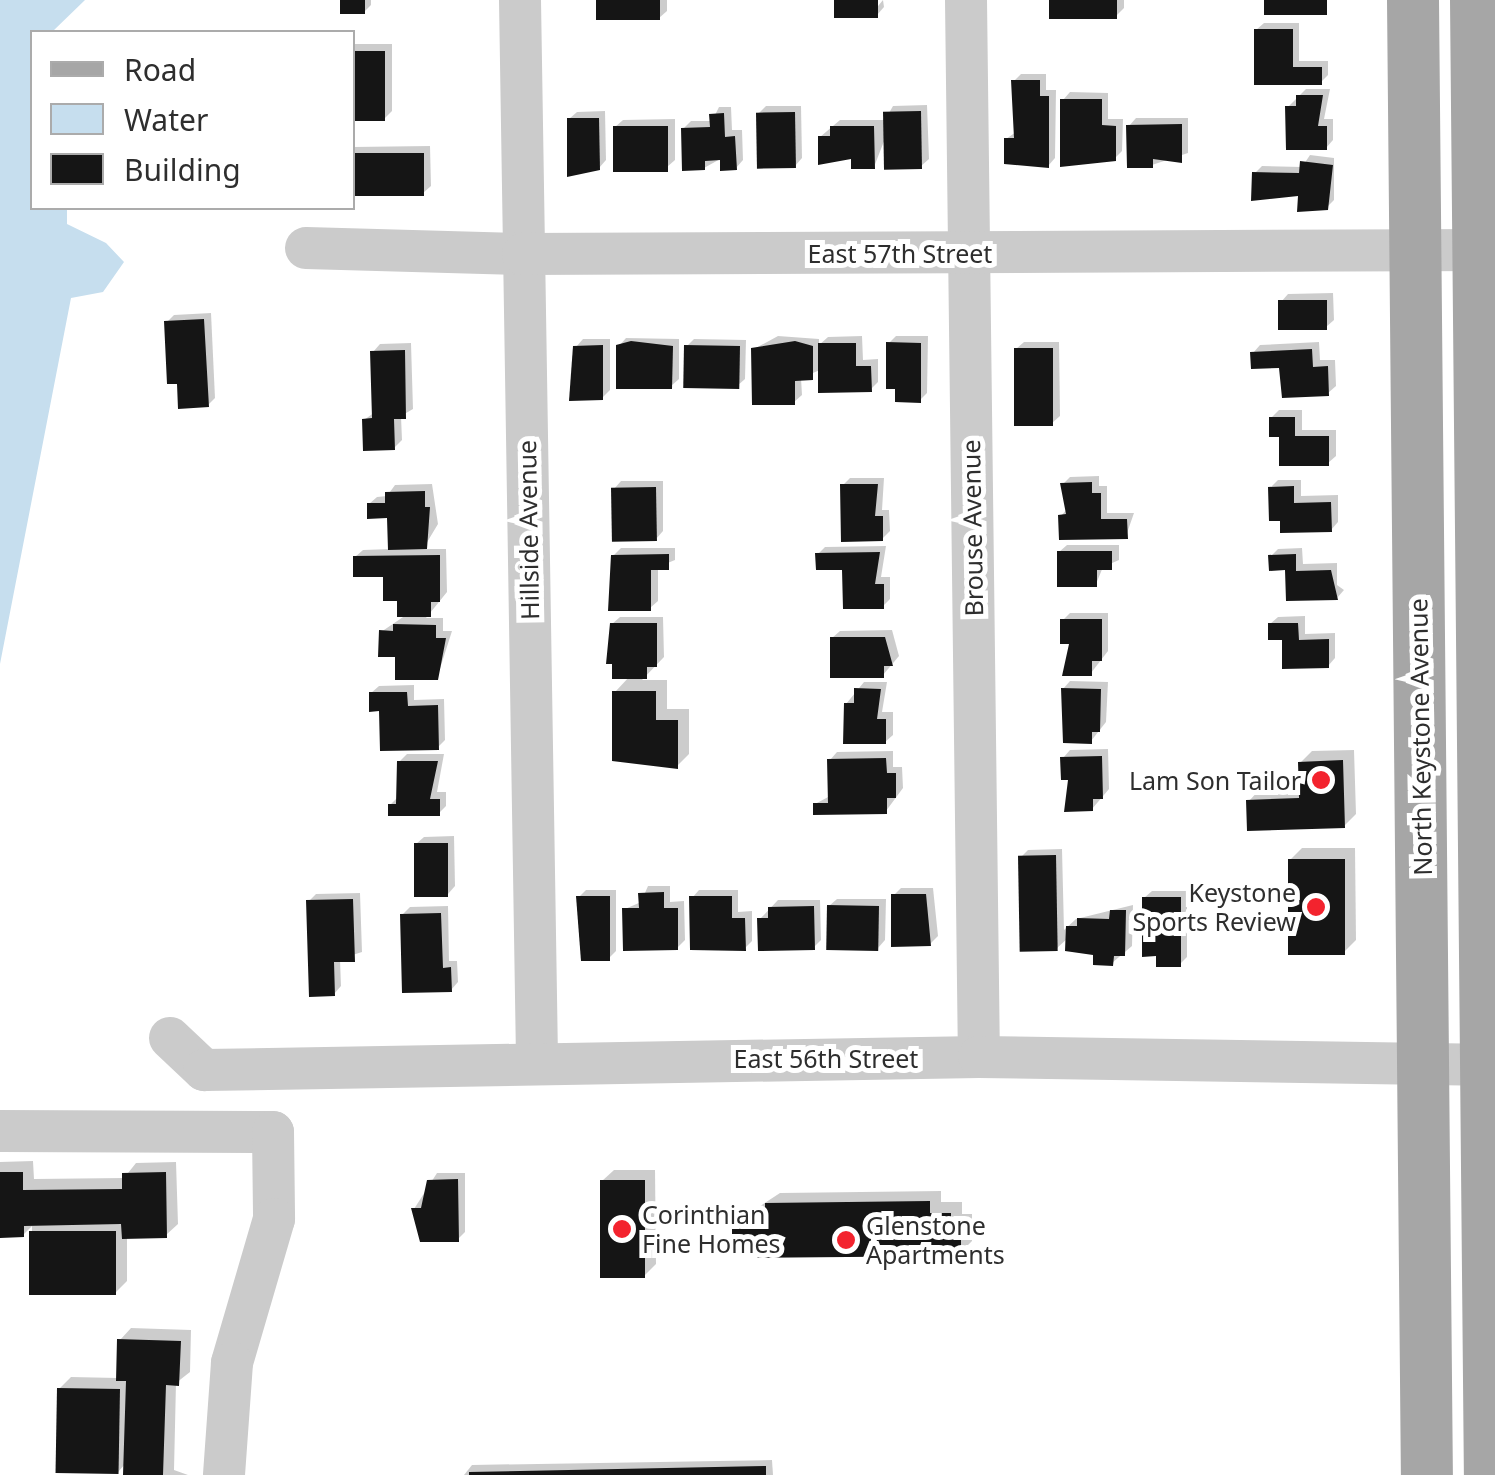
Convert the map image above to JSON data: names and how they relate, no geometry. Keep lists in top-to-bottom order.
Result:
{
  "streets": {
    "main road": ["North Keystone Avenue"],
    "street": [
      "East 57th Street",
      "Brouse Avenue",
      "Hillside Avenue",
      "East 56th Street"
    ]
  },
  "crossings": [
    ["East 57th Street", "Brouse Avenue"],
    ["East 57th Street", "Hillside Avenue"],
    ["East 57th Street", "North Keystone Avenue"],
    ["Brouse Avenue", "East 56th Street"],
    ["Hillside Avenue", "East 56th Street"],
    ["North Keystone Avenue", "East 56th Street"]
  ],
  "places": [
    "Lam Son Tailor",
    "Keystone Sports Review",
    "Corinthian Fine Homes",
    "Glenstone Apartments"
  ],
  "legend": ["Road", "Water", "Building"]
}
